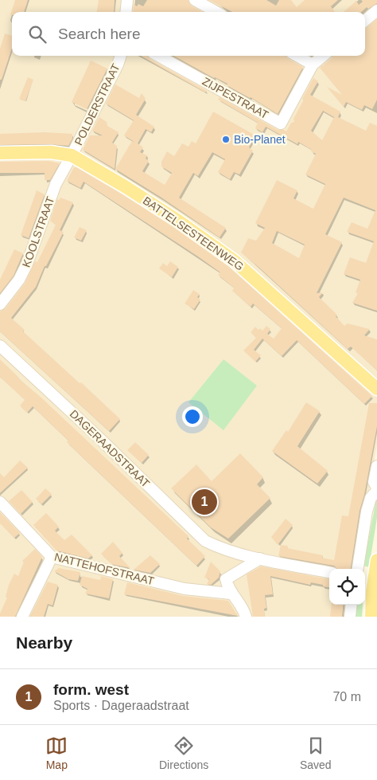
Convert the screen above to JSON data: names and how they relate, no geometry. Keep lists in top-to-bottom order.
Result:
{
  "streets": {
    "main road": ["BATTELSESTEENWEG"],
    "street": [
      "ZIJPESTRAAT",
      "POLDERSTRAAT",
      "KOOLSTRAAT",
      "DAGERAADSTRAAT",
      "NATTEHOFSTRAAT"
    ]
  },
  "crossings": [
    ["POLDERSTRAAT", "KOOLSTRAAT"],
    ["POLDERSTRAAT", "BATTELSESTEENWEG"],
    ["KOOLSTRAAT", "BATTELSESTEENWEG"]
  ],
  "places": ["Bio-Planet"],
  "page": {
    "search": "Search here",
    "pins": "1",
    "heading": "Nearby",
    "list": [
      {
        "mark": "1",
        "name": "form. west",
        "note": "Sports · Dageraadstraat",
        "value": "70 m"
      }
    ],
    "nav": ["Map", "Directions", "Saved"]
  }
}
